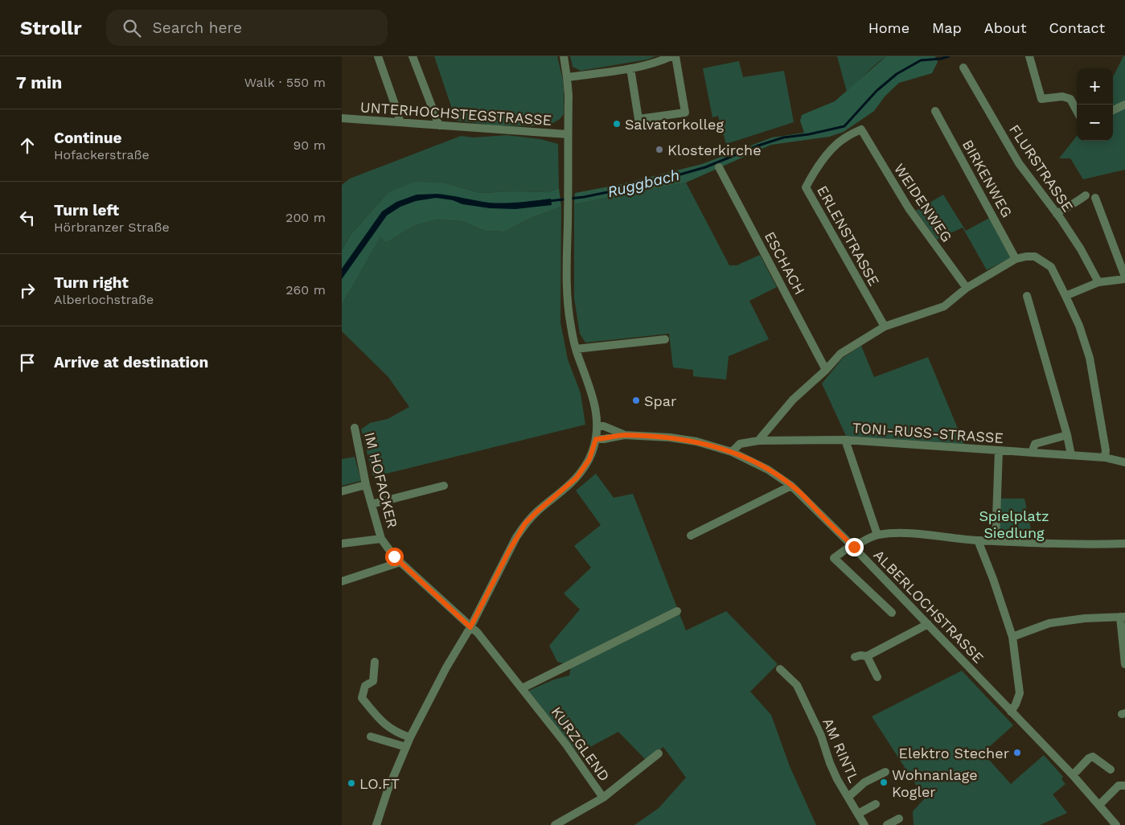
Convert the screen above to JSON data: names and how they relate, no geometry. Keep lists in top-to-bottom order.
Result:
{
  "streets": {
    "street": [
      "UNTERHOCHSTEGSTRASSE",
      "FLURSTRASSE",
      "BIRKENWEG",
      "WEIDENWEG",
      "ERLENSTRASSE",
      "ESCHACH",
      "TONI-RUSS-STRASSE",
      "IM HOFACKER",
      "ALBERLOCHSTRASSE",
      "KURZGLEND",
      "AM RINTL"
    ]
  },
  "crossings": [
    ["WEIDENWEG", "ERLENSTRASSE"],
    ["TONI-RUSS-STRASSE", "ALBERLOCHSTRASSE"],
    ["IM HOFACKER", "KURZGLEND"]
  ],
  "water": ["Ruggbach"],
  "parks": ["Spielplatz Siedlung"],
  "places": [
    "Salvatorkolleg",
    "Klosterkirche",
    "Spar",
    "Elektro Stecher",
    "Wohnanlage Kogler",
    "LO.FT"
  ],
  "page": {
    "header": "Strollr",
    "search": "Search here",
    "nav": [
      "Home",
      "Map",
      "About",
      "Contact"
    ],
    "heading": ["7 min", "Walk · 550 m"],
    "map_buttons": ["+", "−"],
    "list": [
      ["Continue", "Hofackerstraße", "90 m"],
      ["Turn left", "Hörbranzer Straße", "200 m"],
      ["Turn right", "Alberlochstraße", "260 m"],
      "Arrive at destination"
    ]
  }
}
